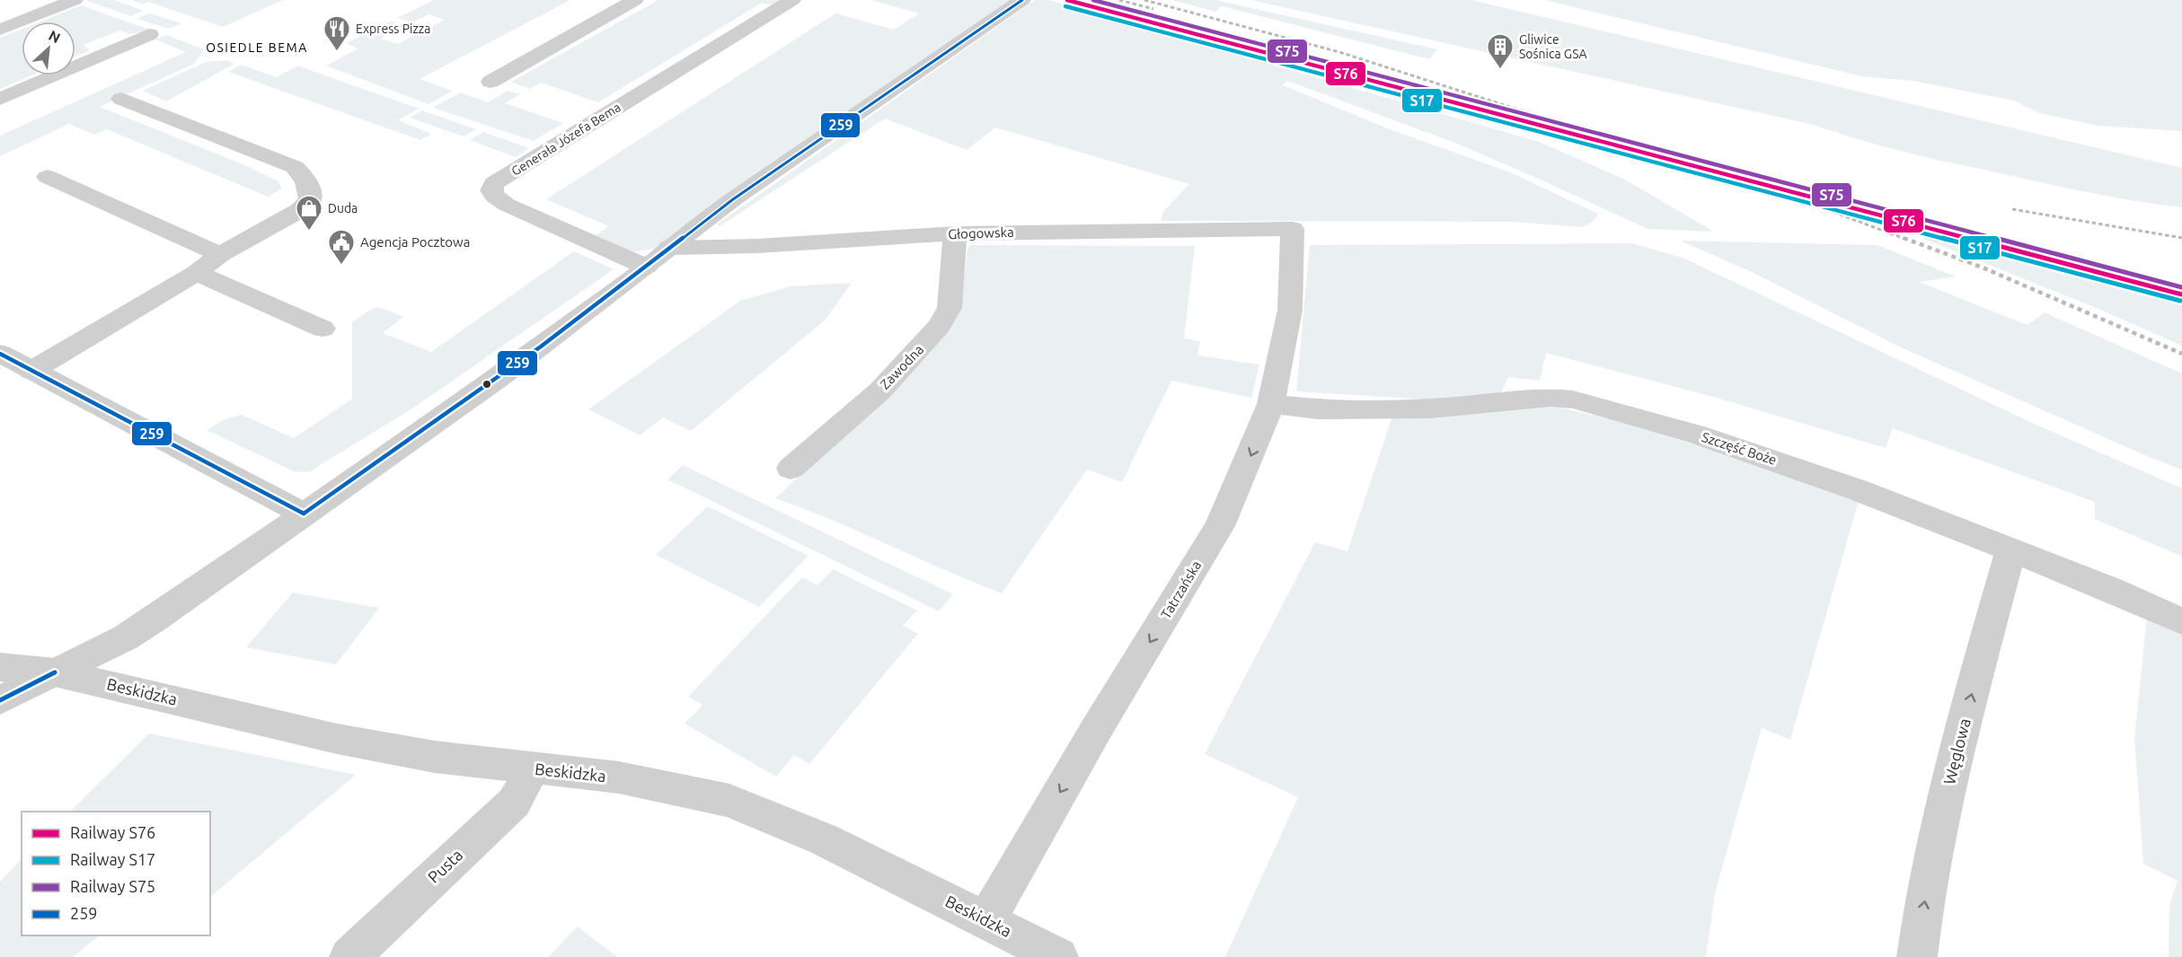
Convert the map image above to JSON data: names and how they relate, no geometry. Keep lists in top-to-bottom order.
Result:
{
  "streets": {
    "street": [
      "Generała Józefa Bema",
      "Głogowska",
      "Zawodna",
      "Szczęść Boże",
      "Tatrzańska",
      "Beskidzka",
      "Węglowa",
      "Pusta"
    ]
  },
  "crossings": [
    ["Głogowska", "Zawodna"],
    ["Głogowska", "Tatrzańska"],
    ["Szczęść Boże", "Tatrzańska"],
    ["Szczęść Boże", "Węglowa"],
    ["Tatrzańska", "Beskidzka"],
    ["Beskidzka", "Pusta"]
  ],
  "one_way": ["Tatrzańska", "Węglowa"],
  "districts": ["OSIEDLE BEMA"],
  "places": {
    "restaurant": ["Express Pizza"],
    "building": ["Gliwice Sośnica GSA"],
    "shop": ["Duda"],
    "public building": ["Agencja Pocztowa"]
  },
  "lines": [
    "rail line S76",
    "rail line S75",
    "transit line 259",
    "rail line S17"
  ],
  "legend": [
    "Railway S76",
    "Railway S17",
    "Railway S75",
    "259"
  ],
  "north": "top right"
}
